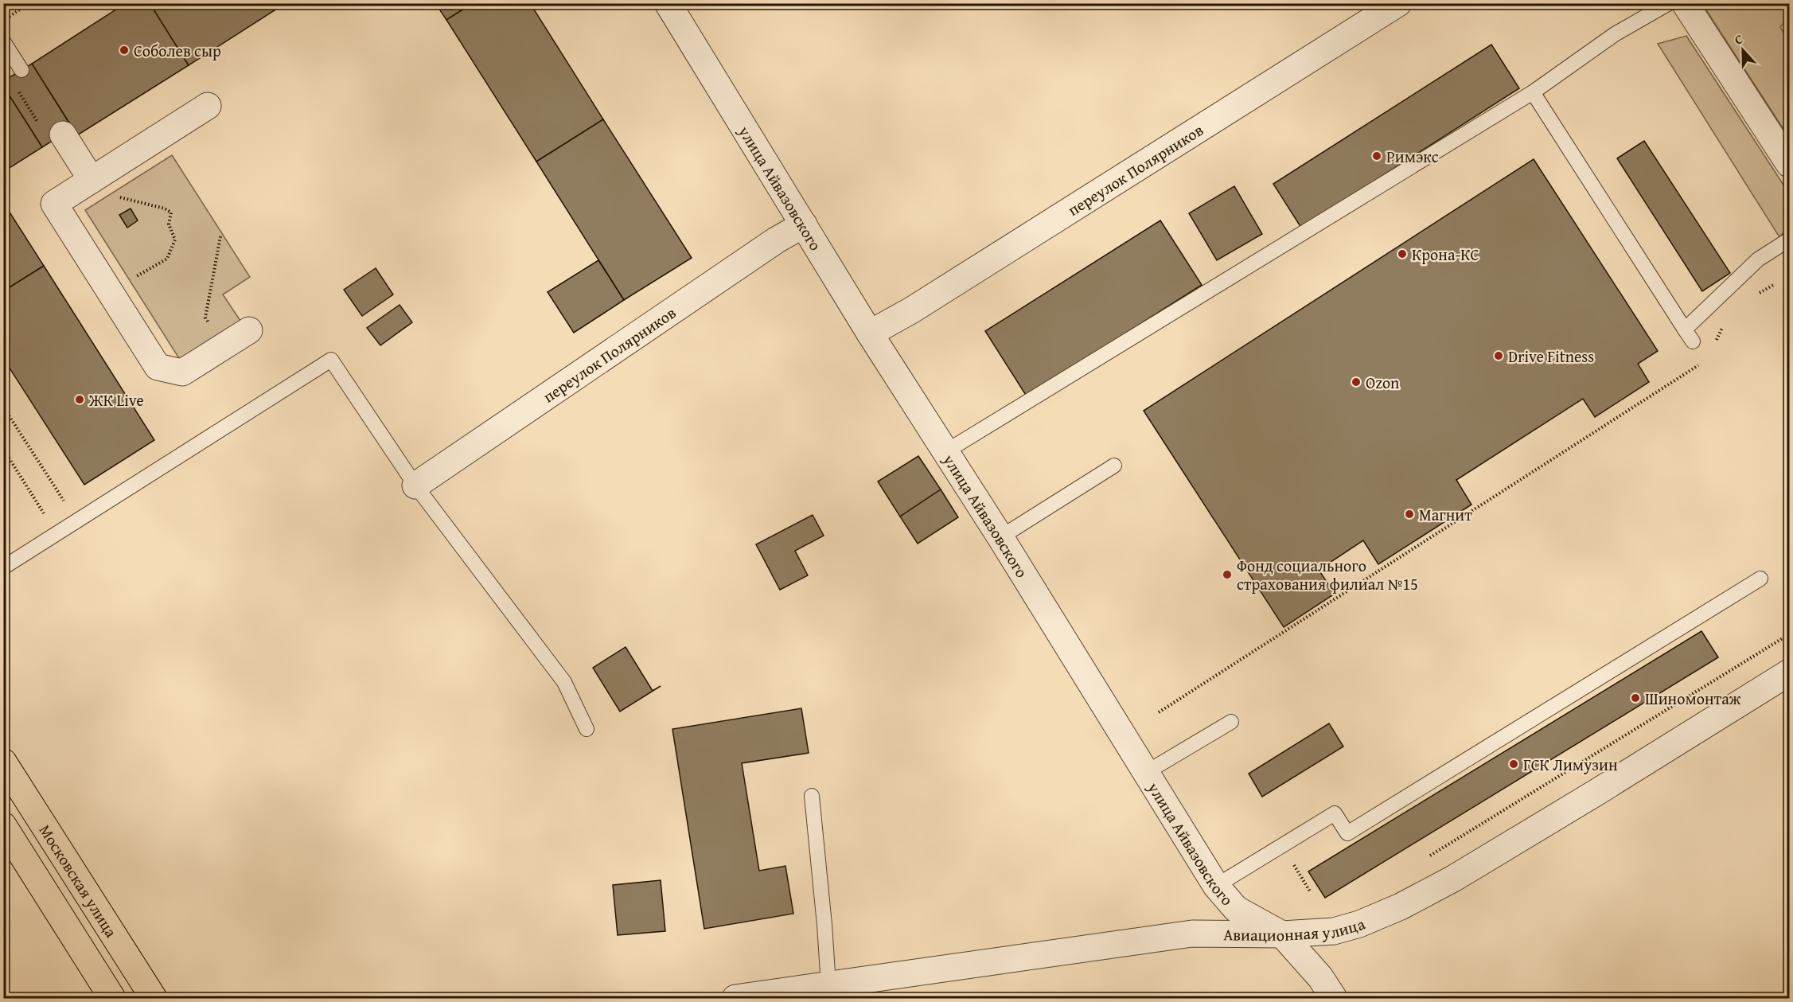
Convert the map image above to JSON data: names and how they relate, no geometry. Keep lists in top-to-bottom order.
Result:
{
  "streets": {
    "main road": ["Московская улица"],
    "street": ["переулок Полярников", "улица Айвазовского", "Авиационная улица"]
  },
  "crossings": [
    ["переулок Полярников", "улица Айвазовского"],
    ["улица Айвазовского", "Авиационная улица"]
  ],
  "places": [
    "Соболев сыр",
    "Римэкс",
    "Крона-КС",
    "Drive Fitness",
    "Ozon",
    "ЖК Live",
    "Магнит",
    "Фонд социального страхования филиал №15",
    "Шиномонтаж",
    "ГСК Лимузин"
  ],
  "north": "top"
}
